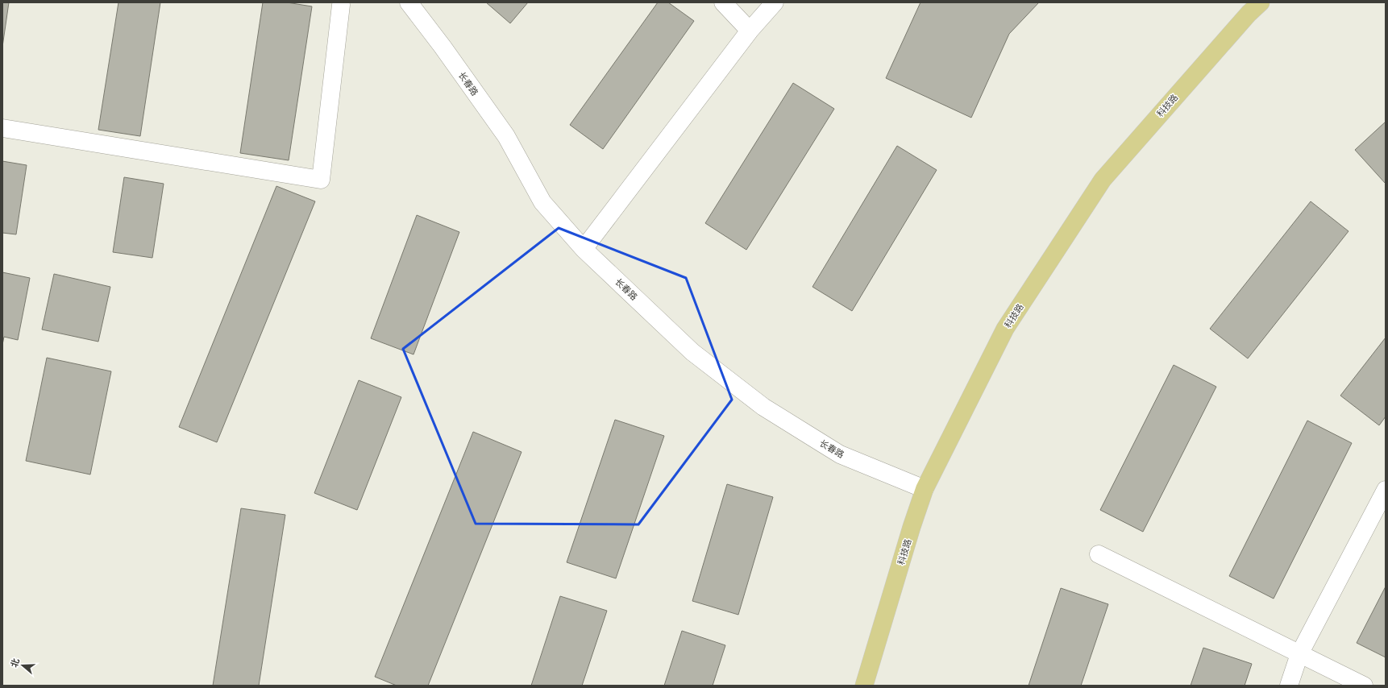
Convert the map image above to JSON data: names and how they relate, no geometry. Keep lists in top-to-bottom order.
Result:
{
  "streets": {
    "main road": ["科技路"],
    "street": ["长春路"]
  },
  "crossings": [
    ["长春路", "科技路"]
  ],
  "north": "left"
}
